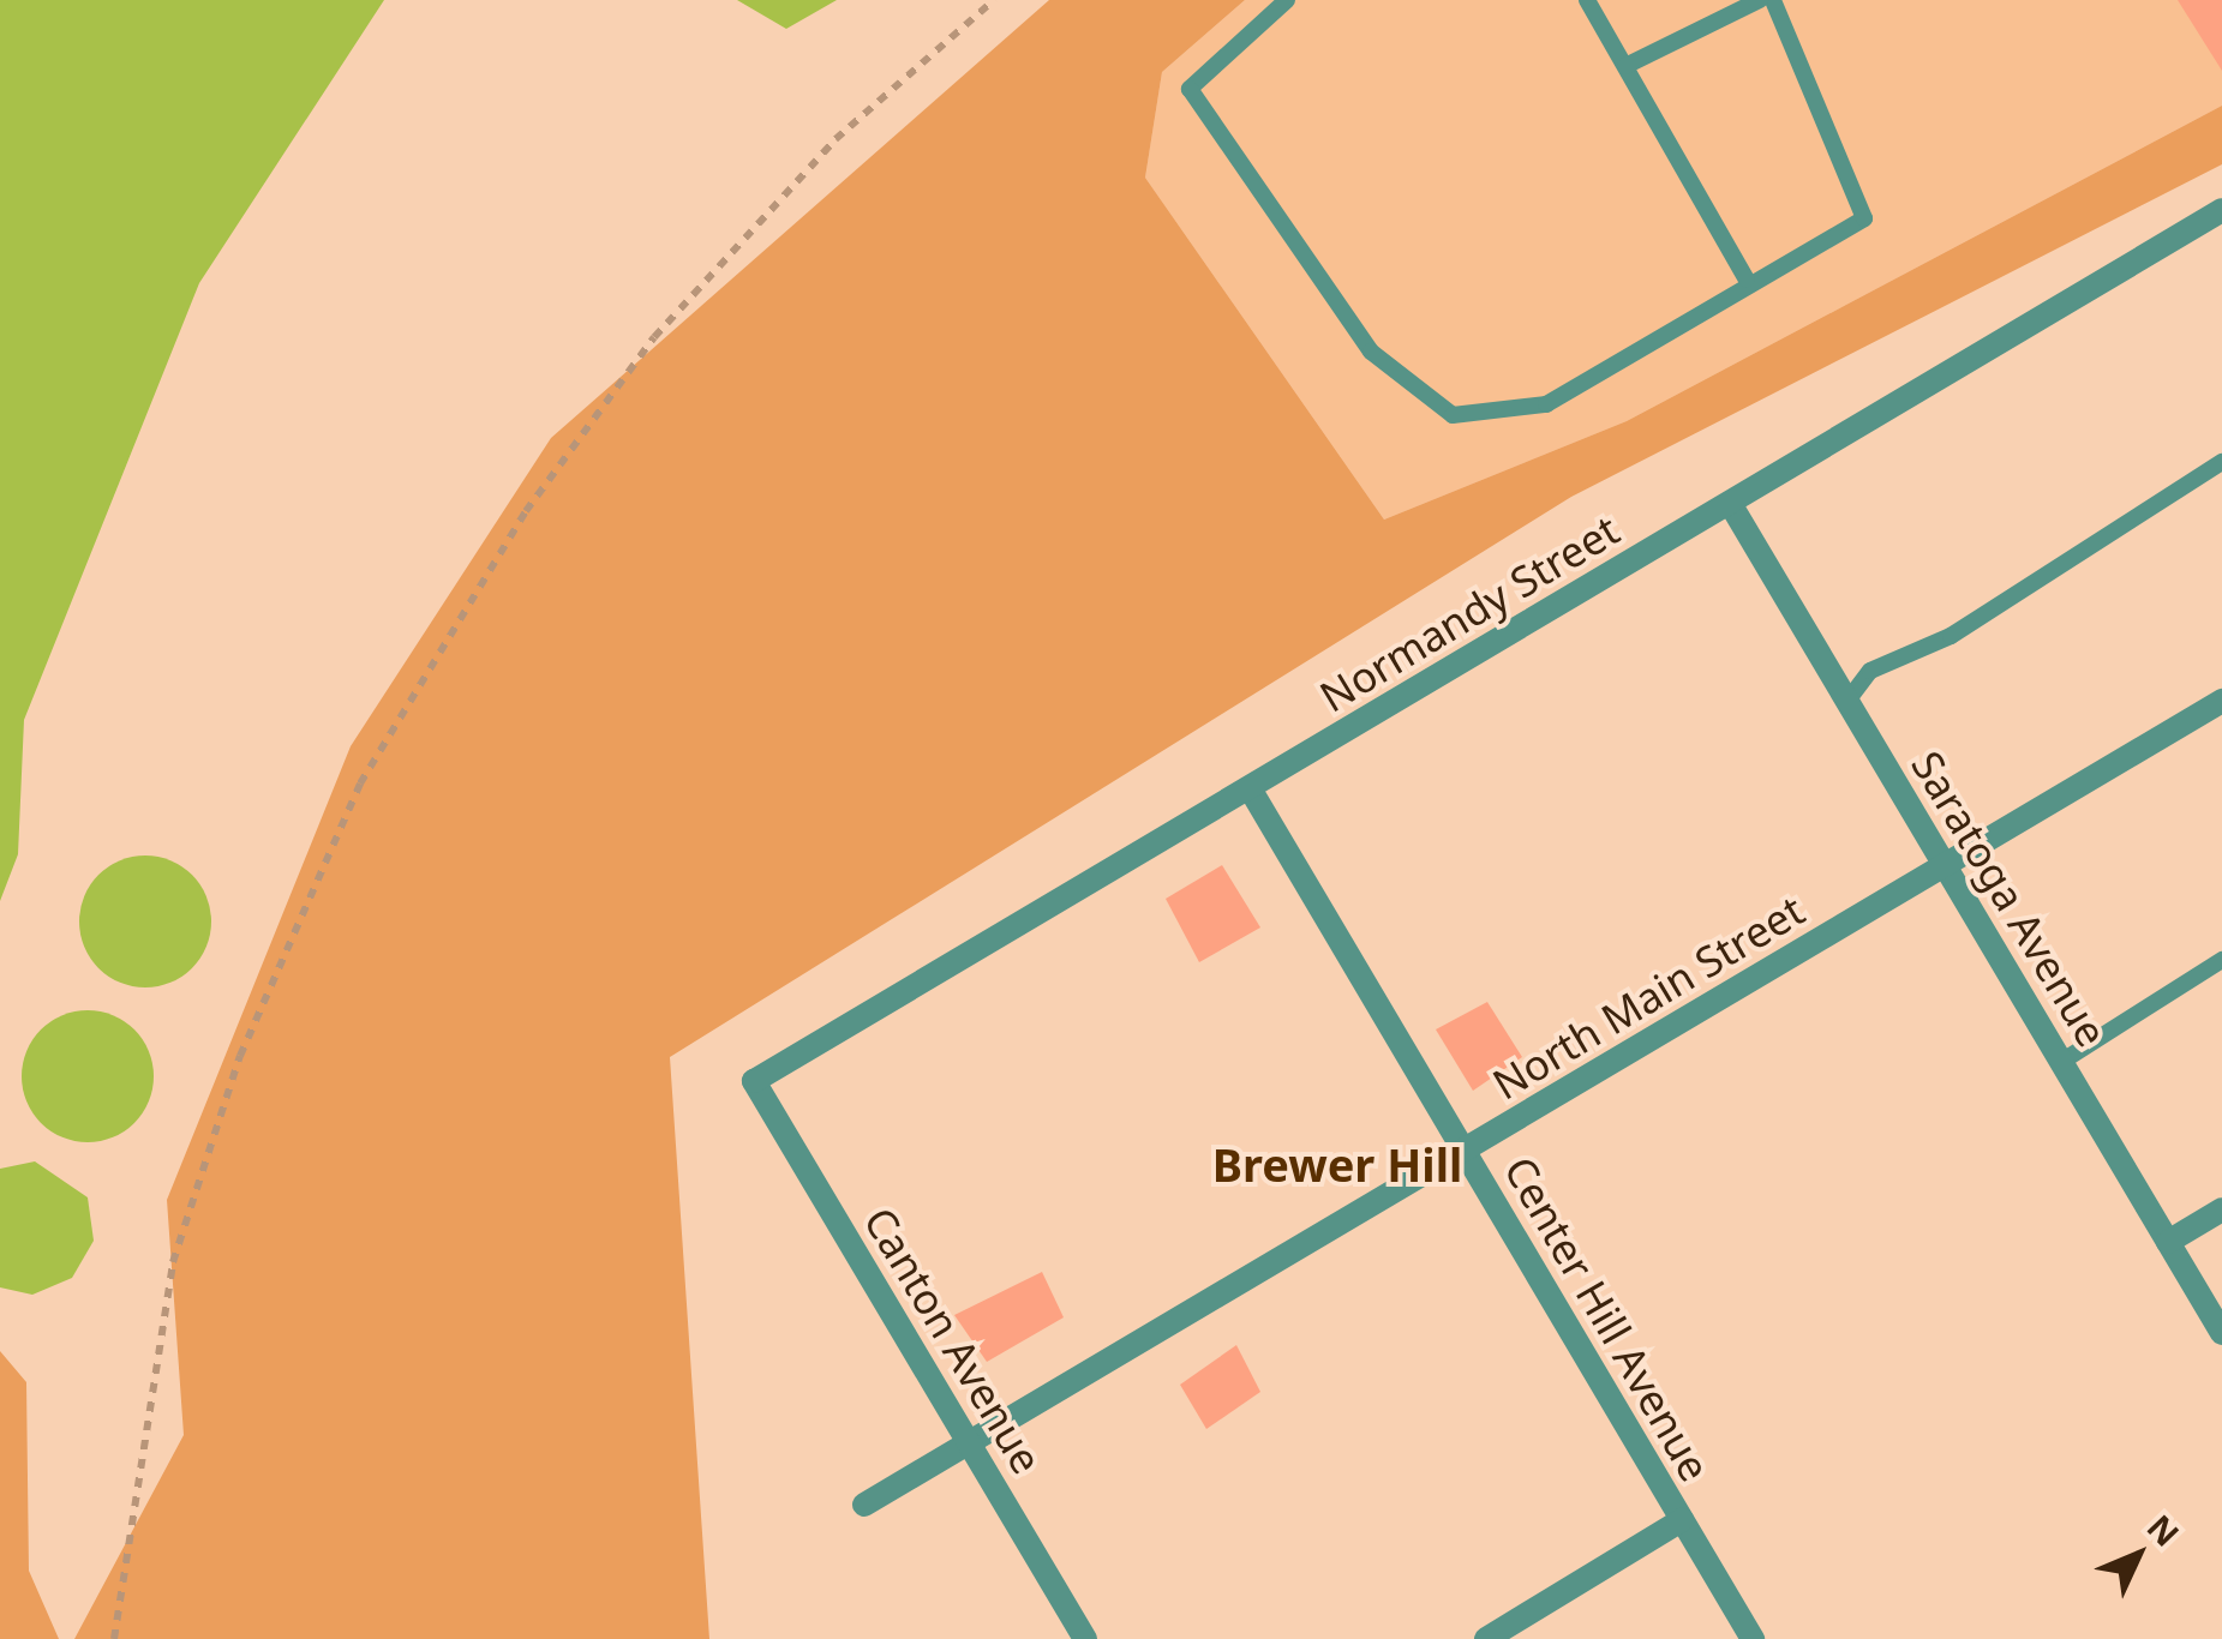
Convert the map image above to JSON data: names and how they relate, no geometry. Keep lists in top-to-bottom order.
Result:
{
  "streets": {
    "street": [
      "Normandy Street",
      "Saratoga Avenue",
      "North Main Street",
      "Center Hill Avenue",
      "Canton Avenue"
    ]
  },
  "crossings": [
    ["Normandy Street", "Saratoga Avenue"],
    ["Normandy Street", "Center Hill Avenue"],
    ["Normandy Street", "Canton Avenue"],
    ["Saratoga Avenue", "North Main Street"],
    ["North Main Street", "Center Hill Avenue"],
    ["North Main Street", "Canton Avenue"]
  ],
  "districts": ["Brewer Hill"],
  "north": "top right"
}
